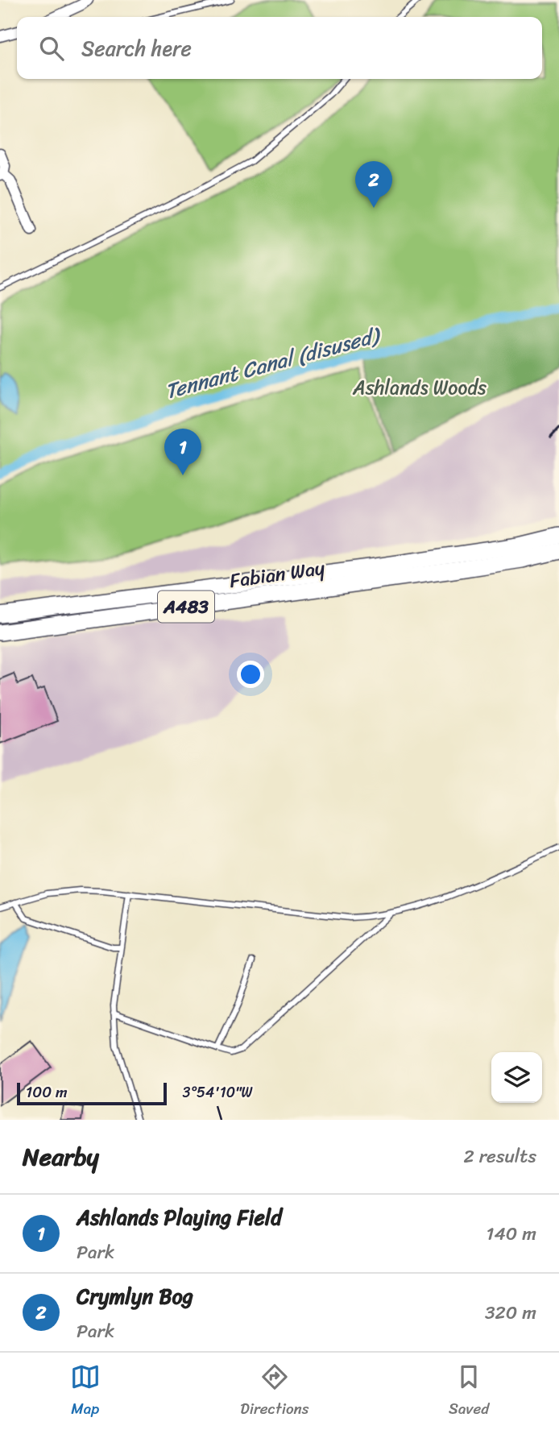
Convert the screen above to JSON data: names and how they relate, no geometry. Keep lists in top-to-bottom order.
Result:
{
  "streets": {
    "highway": ["Fabian Way", "A483"]
  },
  "water": ["Tennant Canal (disused)"],
  "parks": ["Ashlands Woods"],
  "scale_bar": "100 m",
  "page": {
    "search": "Search here",
    "pins": ["2", "1"],
    "scale": "100 m",
    "heading": ["Nearby", "2 results"],
    "list": [
      {
        "mark": "1",
        "name": "Ashlands Playing Field",
        "note": "Park",
        "value": "140 m"
      },
      {
        "mark": "2",
        "name": "Crymlyn Bog",
        "note": "Park",
        "value": "320 m"
      }
    ],
    "nav": ["Map", "Directions", "Saved"]
  },
  "coordinates": ["3°54'10\"W"]
}
